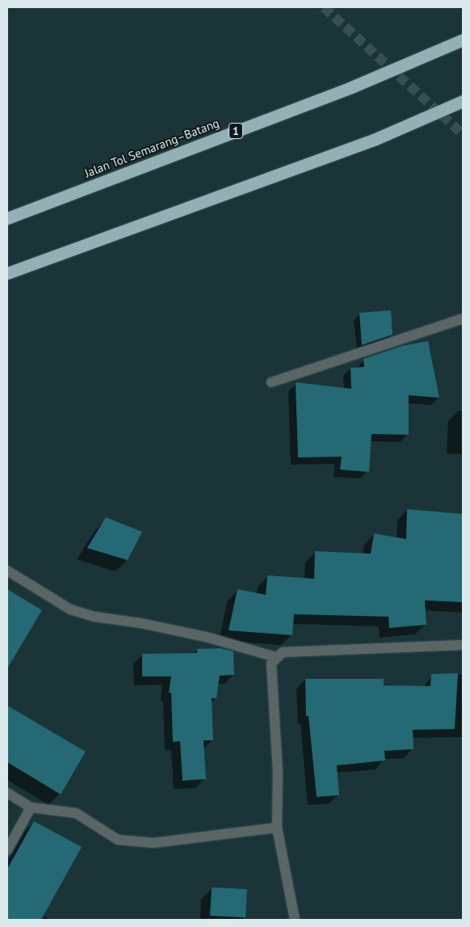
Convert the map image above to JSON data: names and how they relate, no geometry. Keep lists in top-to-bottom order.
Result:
{
  "streets": {
    "highway": ["1", "Jalan Tol Semarang–Batang"]
  }
}
